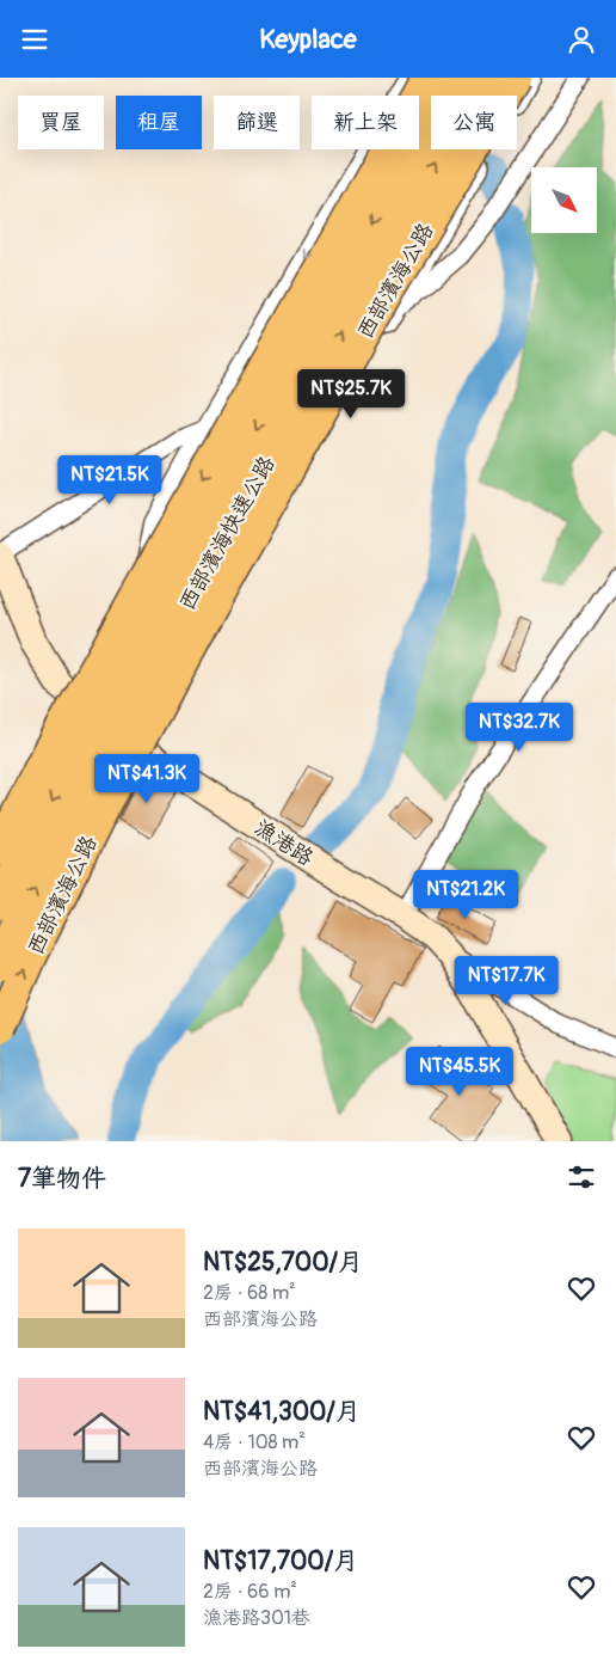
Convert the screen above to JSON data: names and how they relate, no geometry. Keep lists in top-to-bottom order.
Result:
{
  "streets": {
    "highway": ["西部濱海快速公路"],
    "main road": ["西部濱海公路"],
    "street": ["漁港路"]
  },
  "north": "bottom right",
  "page": {
    "header": "Keyplace",
    "chip": [
      "買屋",
      "租屋",
      "篩選",
      "新上架",
      "公寓"
    ],
    "price": [
      "NT$25.7K",
      "NT$21.5K",
      "NT$32.7K",
      "NT$41.3K",
      "NT$21.2K",
      "NT$17.7K",
      "NT$45.5K"
    ],
    "heading": "7筆物件",
    "list": [
      {
        "name": "NT$25,700/月",
        "note": "2房 · 68 m² · 西部濱海公路"
      },
      {
        "name": "NT$41,300/月",
        "note": "4房 · 108 m² · 西部濱海公路"
      },
      {
        "name": "NT$17,700/月",
        "note": "2房 · 66 m² · 漁港路301巷"
      }
    ]
  }
}
